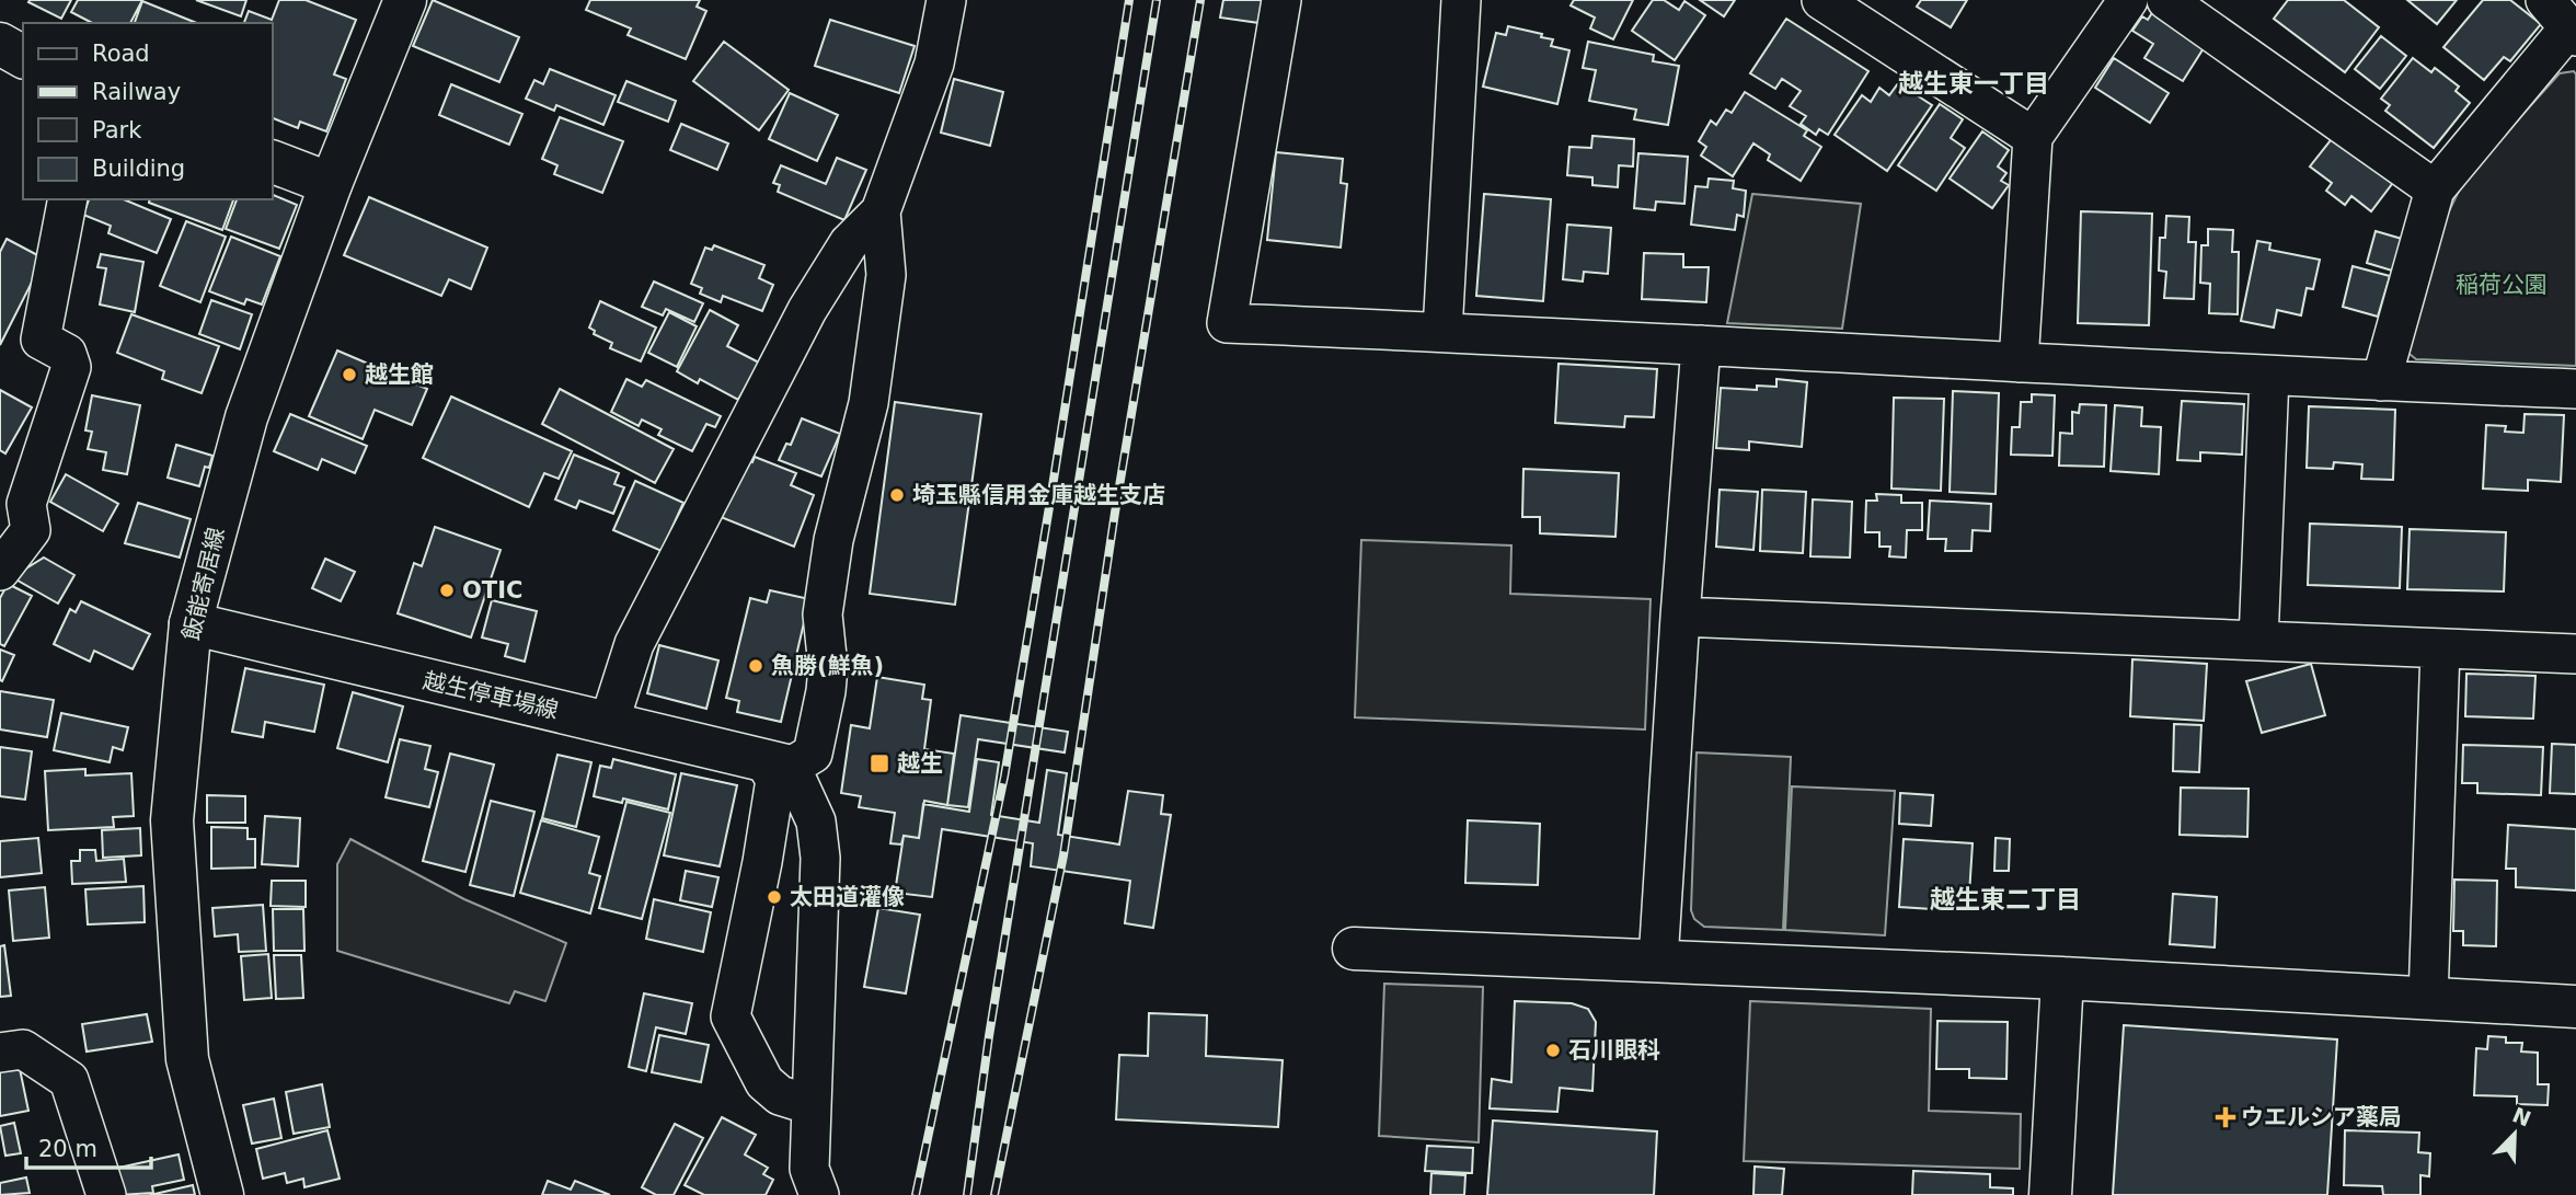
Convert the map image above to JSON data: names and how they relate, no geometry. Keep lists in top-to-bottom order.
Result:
{
  "streets": {
    "main road": ["飯能寄居線", "越生停車場線"]
  },
  "crossings": [
    ["飯能寄居線", "越生停車場線"]
  ],
  "districts": ["越生東一丁目", "越生東二丁目"],
  "parks": ["稲荷公園"],
  "places": {
    "other": [
      "越生館",
      "埼玉縣信用金庫越生支店",
      "OTIC",
      "魚勝(鮮魚)",
      "太田道灌像",
      "石川眼科"
    ],
    "transit": ["越生"],
    "health": ["ウエルシア薬局"]
  },
  "legend": [
    "Road",
    "Railway",
    "Park",
    "Building"
  ],
  "scale_bar": "20 m",
  "north": "top right"
}
